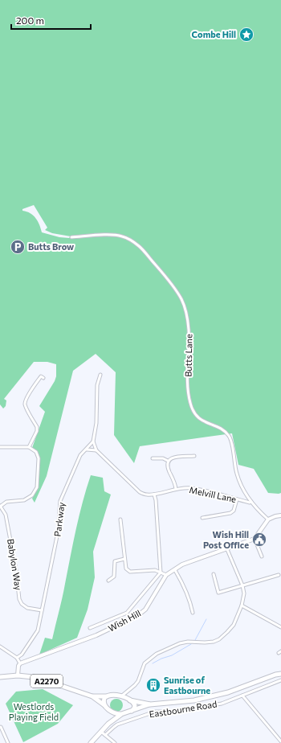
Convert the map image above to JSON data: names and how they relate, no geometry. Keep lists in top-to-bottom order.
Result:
{
  "streets": {
    "main road": ["A2270"],
    "street": [
      "Butts Lane",
      "Melvill Lane",
      "Parkway",
      "Babylon Way",
      "Wish Hill",
      "Eastbourne Road"
    ]
  },
  "crossings": [
    ["Butts Lane", "Melvill Lane"],
    ["Parkway", "Babylon Way"]
  ],
  "parks": ["Westlords Playing Field"],
  "places": {
    "place": ["Combe Hill"],
    "parking": ["Butts Brow"],
    "public building": ["Wish Hill Post Office"],
    "building": ["Sunrise of Eastbourne"]
  },
  "scale_bar": "200 m"
}
